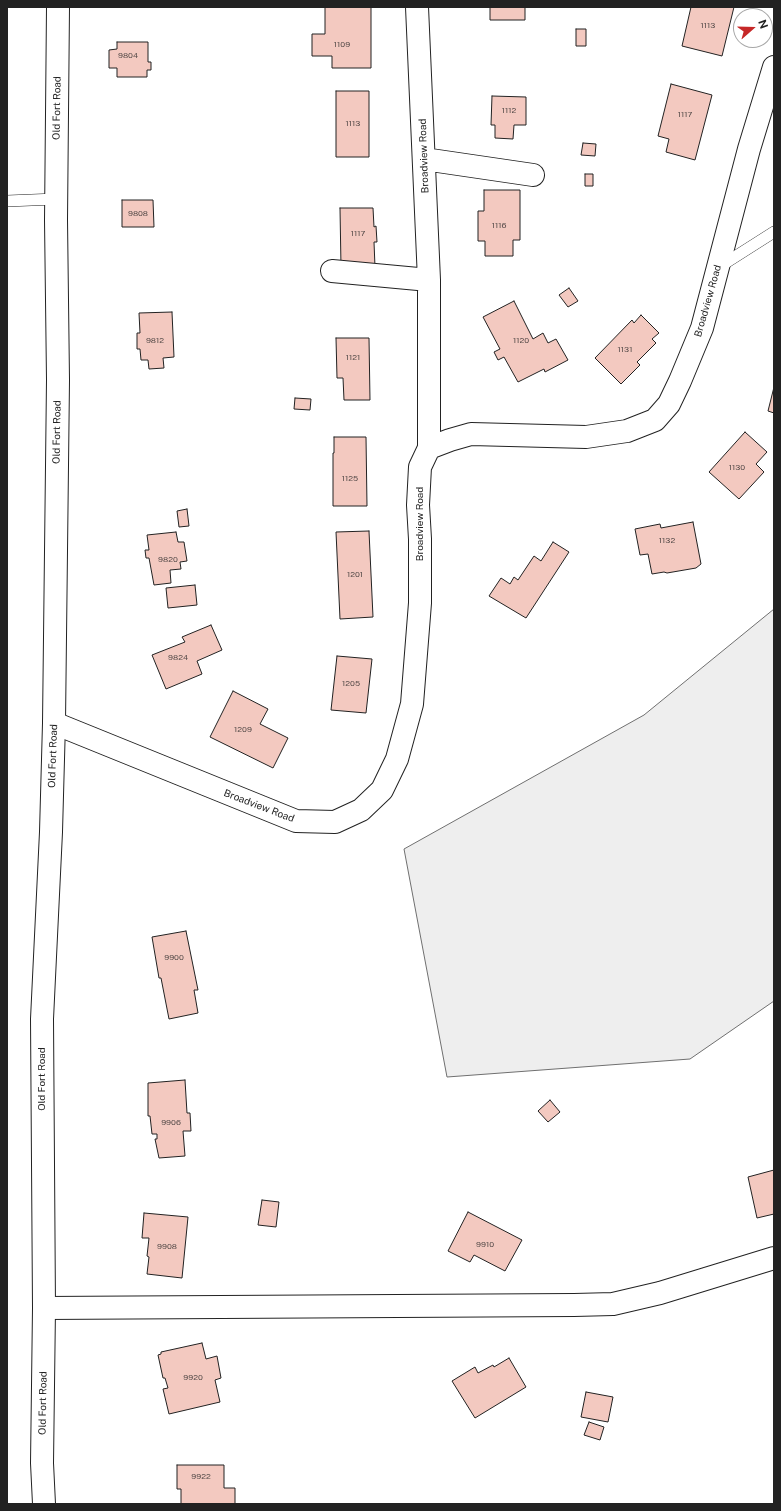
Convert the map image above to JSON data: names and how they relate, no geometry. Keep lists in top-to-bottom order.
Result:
{
  "streets": {
    "street": ["Old Fort Road", "Broadview Road"]
  },
  "crossings": [
    ["Old Fort Road", "Broadview Road"]
  ],
  "house_numbers": [
    "1113",
    "1109",
    "9804",
    "1112",
    "1117",
    "1113",
    "9808",
    "1116",
    "1117",
    "9812",
    "1120",
    "1131",
    "1121",
    "1130",
    "1125",
    "1132",
    "9820",
    "1201",
    "9824",
    "1205",
    "1209",
    "9900",
    "9906",
    "9910",
    "9908",
    "9920",
    "9922"
  ],
  "north": "right"
}
